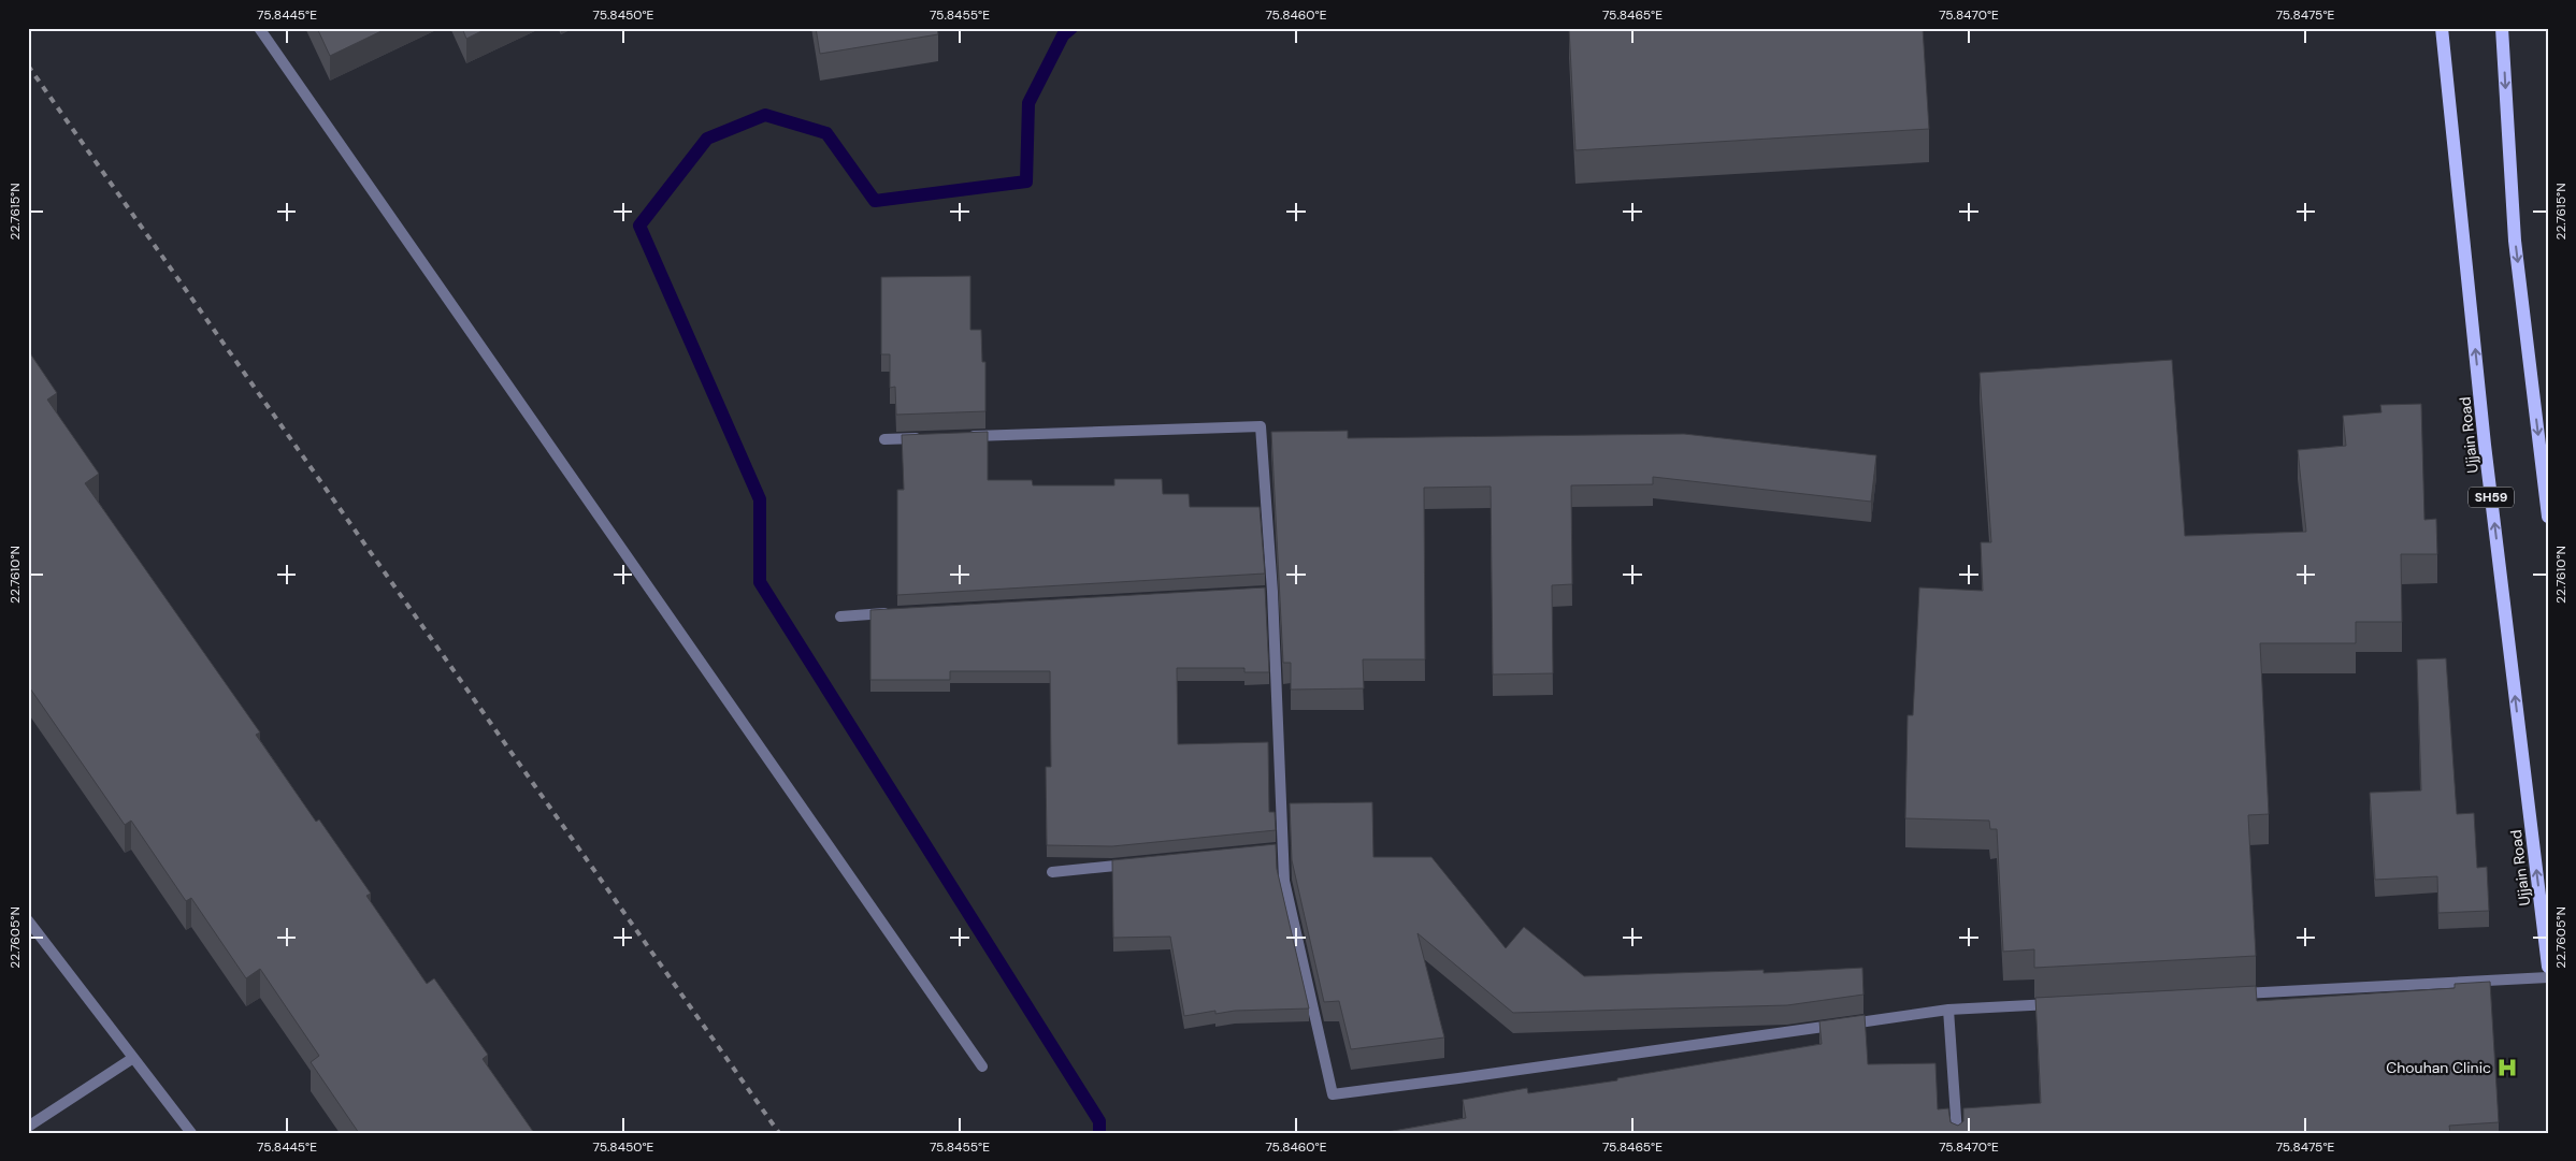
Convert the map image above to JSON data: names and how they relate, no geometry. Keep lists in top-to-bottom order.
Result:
{
  "streets": {
    "main road": ["Ujjain Road", "SH59"]
  },
  "places": {
    "hospital": ["Chouhan Clinic"]
  },
  "coordinates": [
    "75.8445°E",
    "75.8450°E",
    "75.8455°E",
    "75.8460°E",
    "75.8465°E",
    "75.8470°E",
    "75.8475°E",
    "22.7615°N",
    "22.7610°N",
    "22.7605°N"
  ]
}
